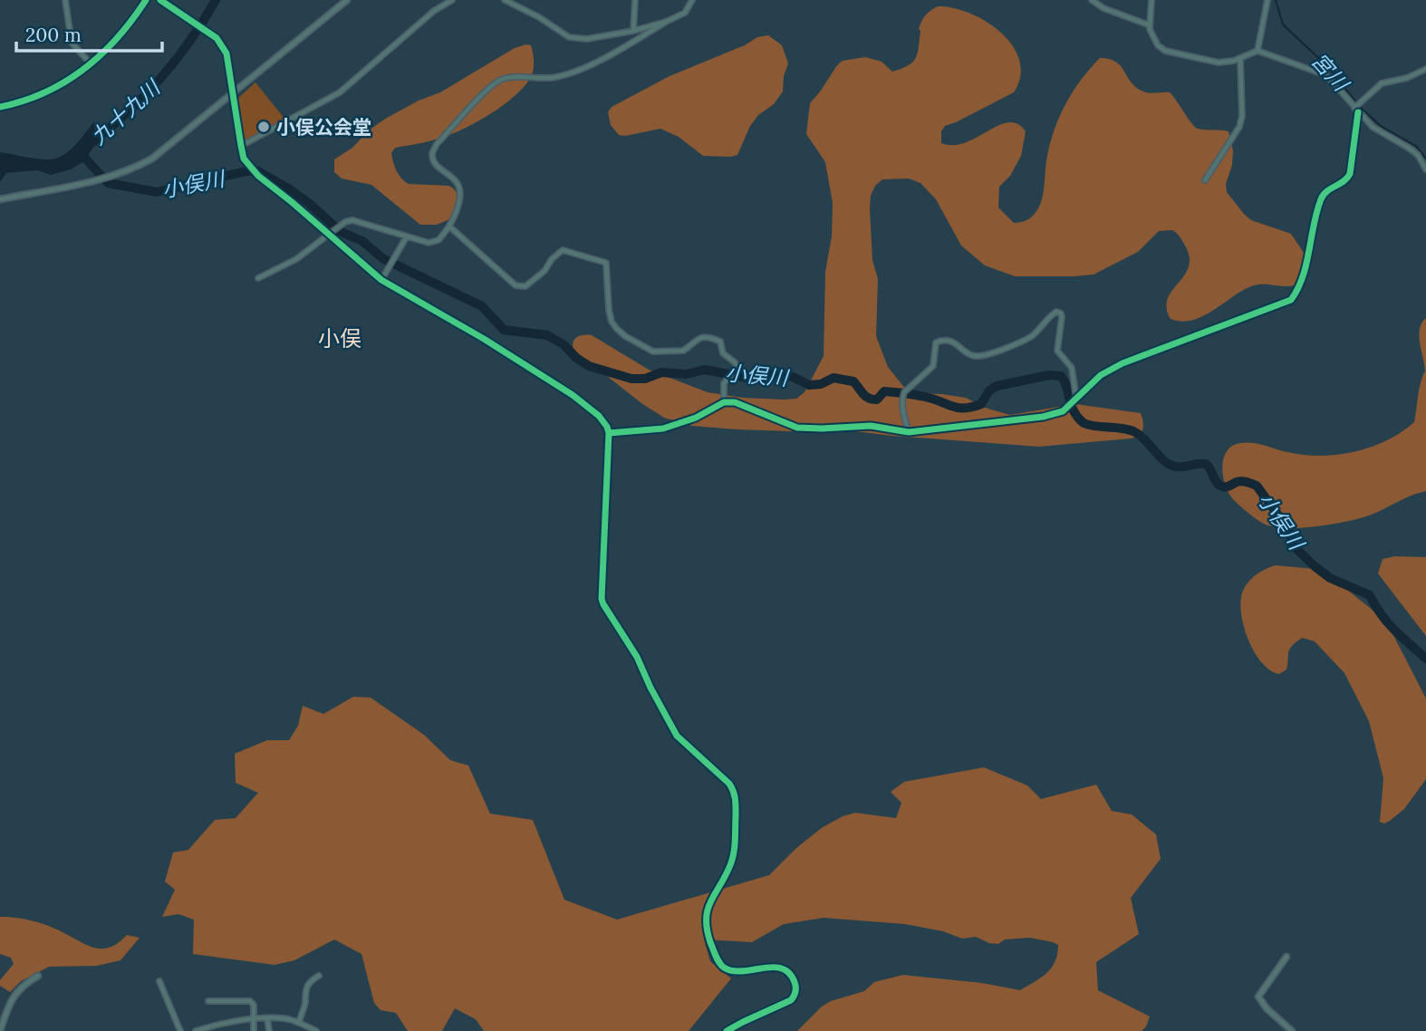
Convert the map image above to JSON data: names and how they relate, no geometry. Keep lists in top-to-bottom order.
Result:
{
  "districts": ["小俣"],
  "water": ["宮川", "九十九川", "小俣川"],
  "places": ["小俣公会堂"],
  "scale_bar": "200 m"
}
